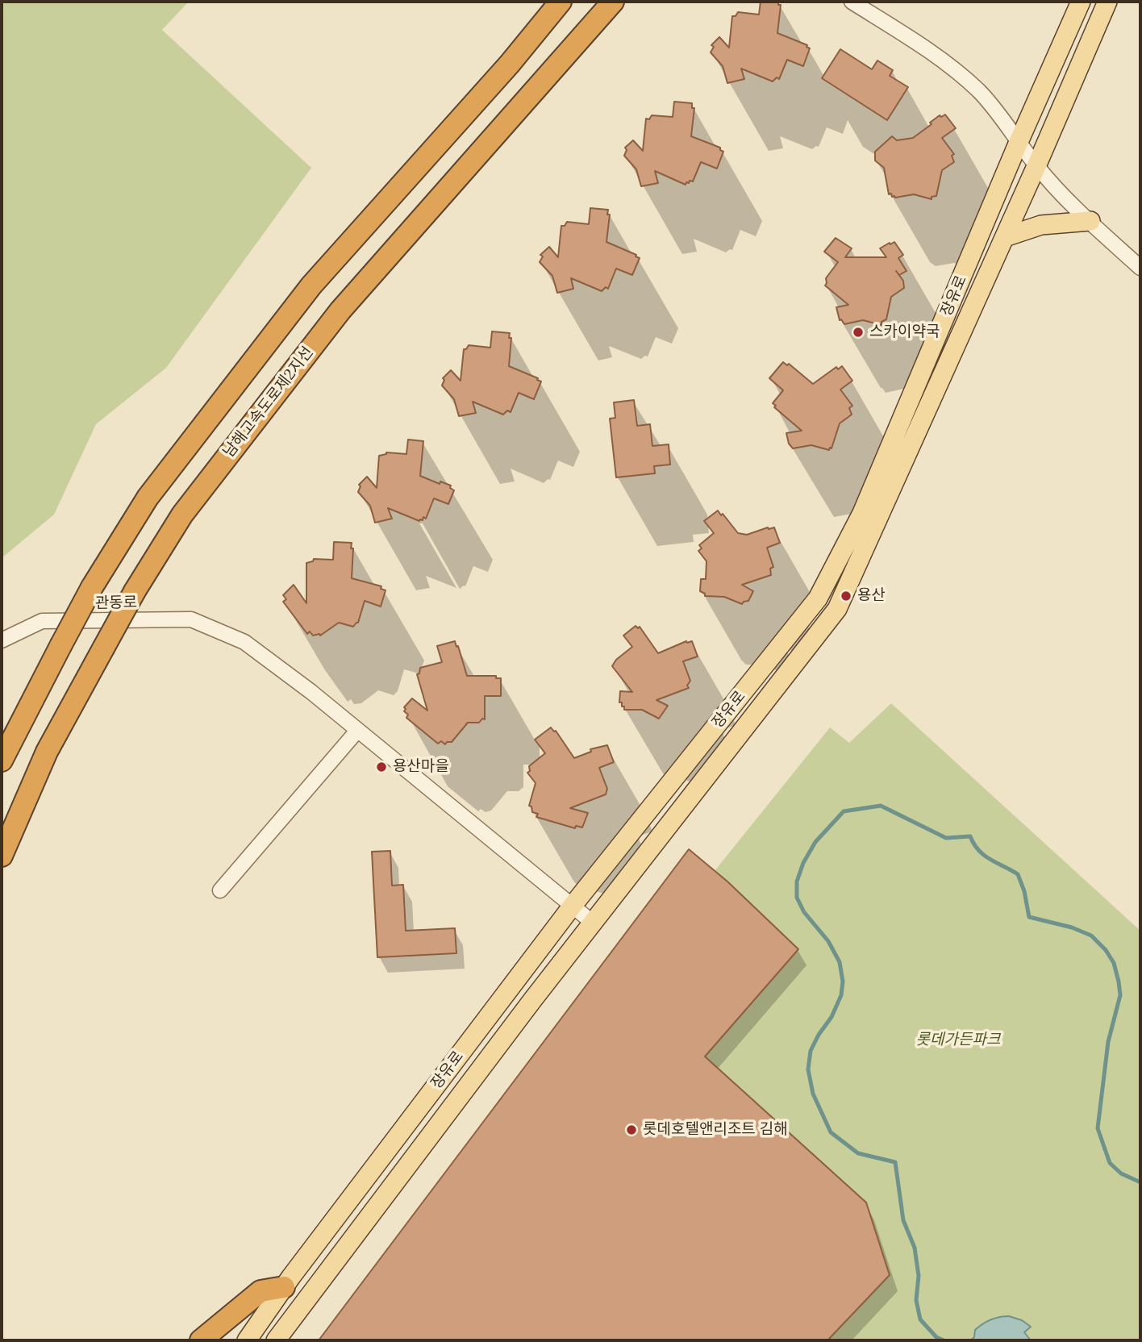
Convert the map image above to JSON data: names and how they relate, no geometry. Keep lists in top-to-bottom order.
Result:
{
  "streets": {
    "highway": ["남해고속도로제2지선"],
    "main road": ["장유로"],
    "street": ["관동로"]
  },
  "parks": ["롯데가든파크"],
  "places": [
    "스카이약국",
    "용산",
    "용산마을",
    "롯데호텔앤리조트 김해"
  ]
}
